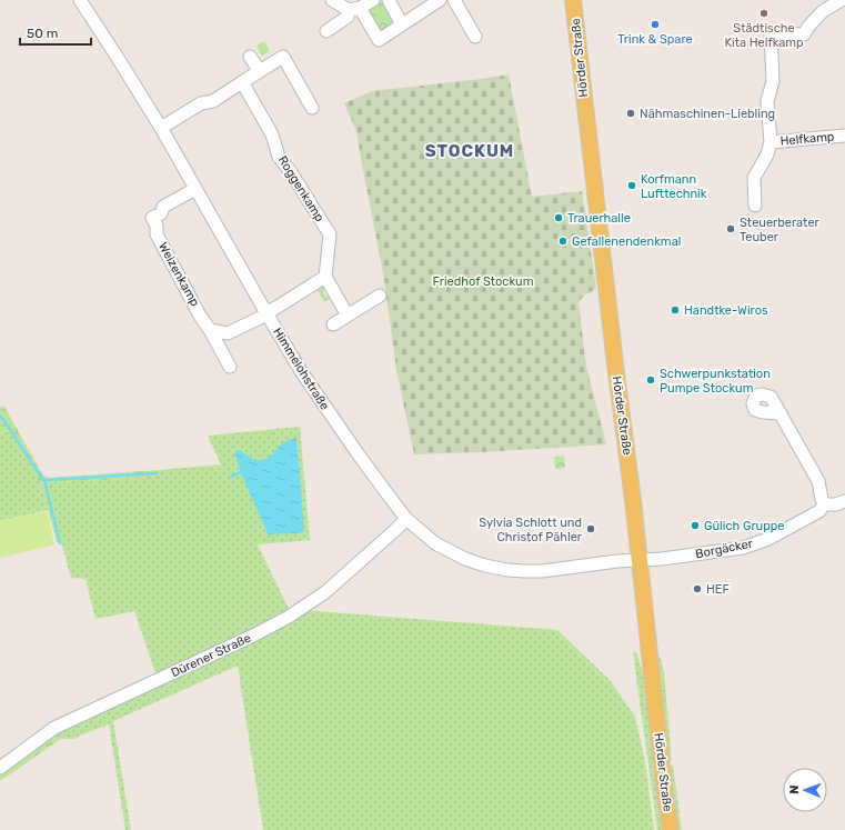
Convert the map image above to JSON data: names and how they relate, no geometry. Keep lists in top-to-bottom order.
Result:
{
  "streets": {
    "main road": ["Hörder Straße"],
    "street": [
      "Helfkamp",
      "Roggenkamp",
      "Weizenkamp",
      "Himmelohstraße",
      "Borgäcker",
      "Dürener Straße"
    ]
  },
  "crossings": [
    ["Hörder Straße", "Himmelohstraße"],
    ["Hörder Straße", "Borgäcker"],
    ["Weizenkamp", "Himmelohstraße"],
    ["Himmelohstraße", "Borgäcker"],
    ["Himmelohstraße", "Dürener Straße"]
  ],
  "districts": ["STOCKUM"],
  "parks": ["Friedhof Stockum"],
  "places": [
    "Städtische Kita Helfkamp",
    "Trink & Spare",
    "Nähmaschinen-Liebling",
    "Korfmann Lufttechnik",
    "Trauerhalle",
    "Steuerberater Teuber",
    "Gefallenendenkmal",
    "Handtke-Wiros",
    "Schwerpunkstation Pumpe Stockum",
    "Gülich Gruppe",
    "Sylvia Schlott und Christof Pähler",
    "HEF"
  ],
  "scale_bar": "50 m",
  "north": "left"
}
